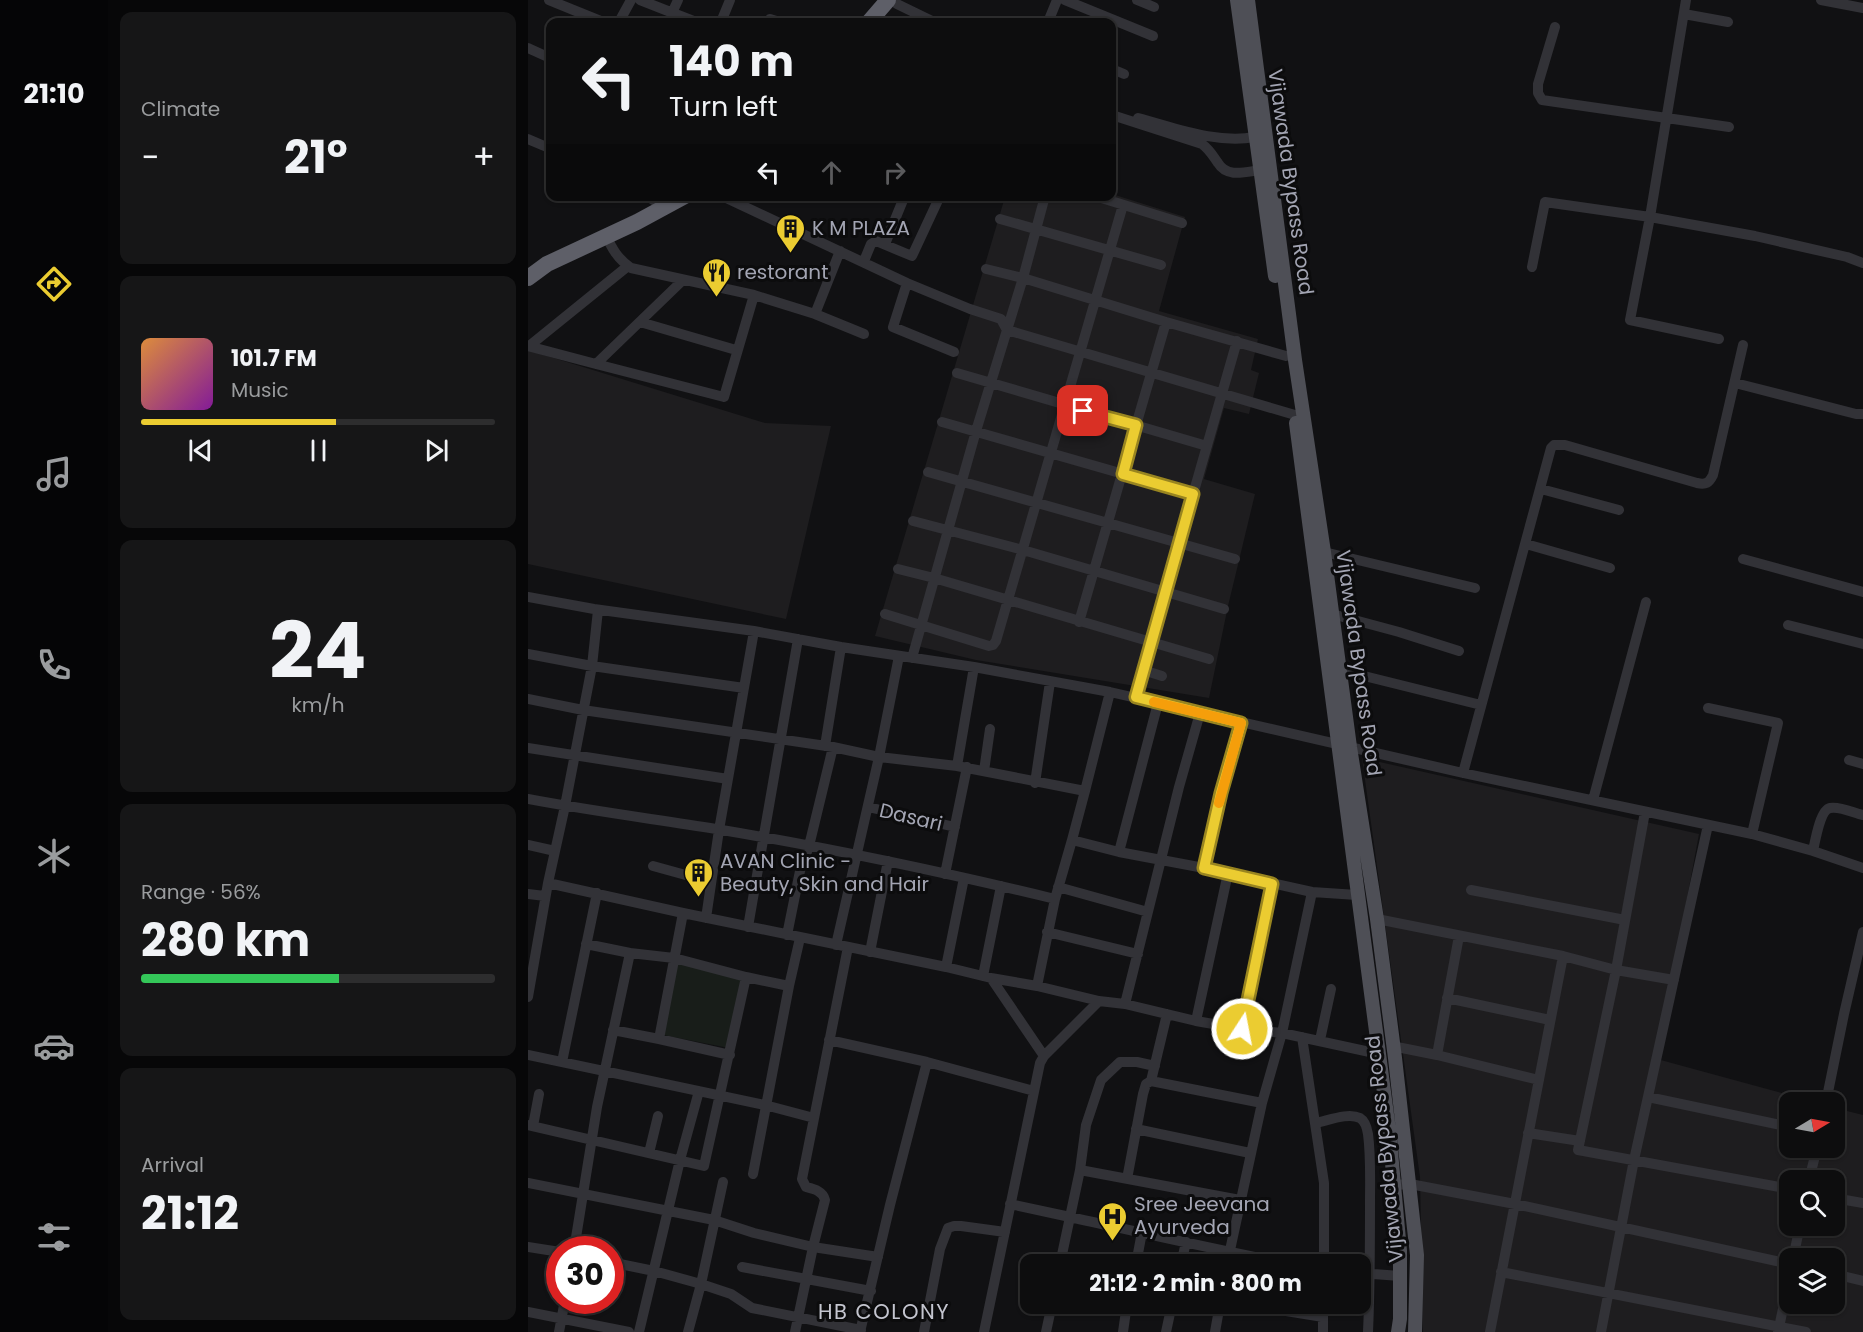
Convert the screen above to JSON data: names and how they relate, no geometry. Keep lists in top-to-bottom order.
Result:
{
  "streets": {
    "main road": ["Vijawada Bypass Road"],
    "street": ["Dasari"]
  },
  "districts": ["HB COLONY"],
  "places": {
    "building": ["K M PLAZA", "AVAN Clinic - Beauty, Skin and Hair"],
    "restaurant": ["restorant"],
    "hospital": ["Sree Jeevana Ayurveda"]
  },
  "north": "right",
  "page": {
    "tabs": "21:10",
    "tile": [
      "Climate",
      ["24", "km/h"],
      ["Range · 56%", "280 km"],
      ["Arrival", "21:12"]
    ],
    "turn": ["140 m", "Turn left"],
    "heat": ["−", "21°", "+"],
    "song": ["101.7 FM", "Music"],
    "limit": "30",
    "trip": "21:12 · 2 min · 800 m"
  }
}
